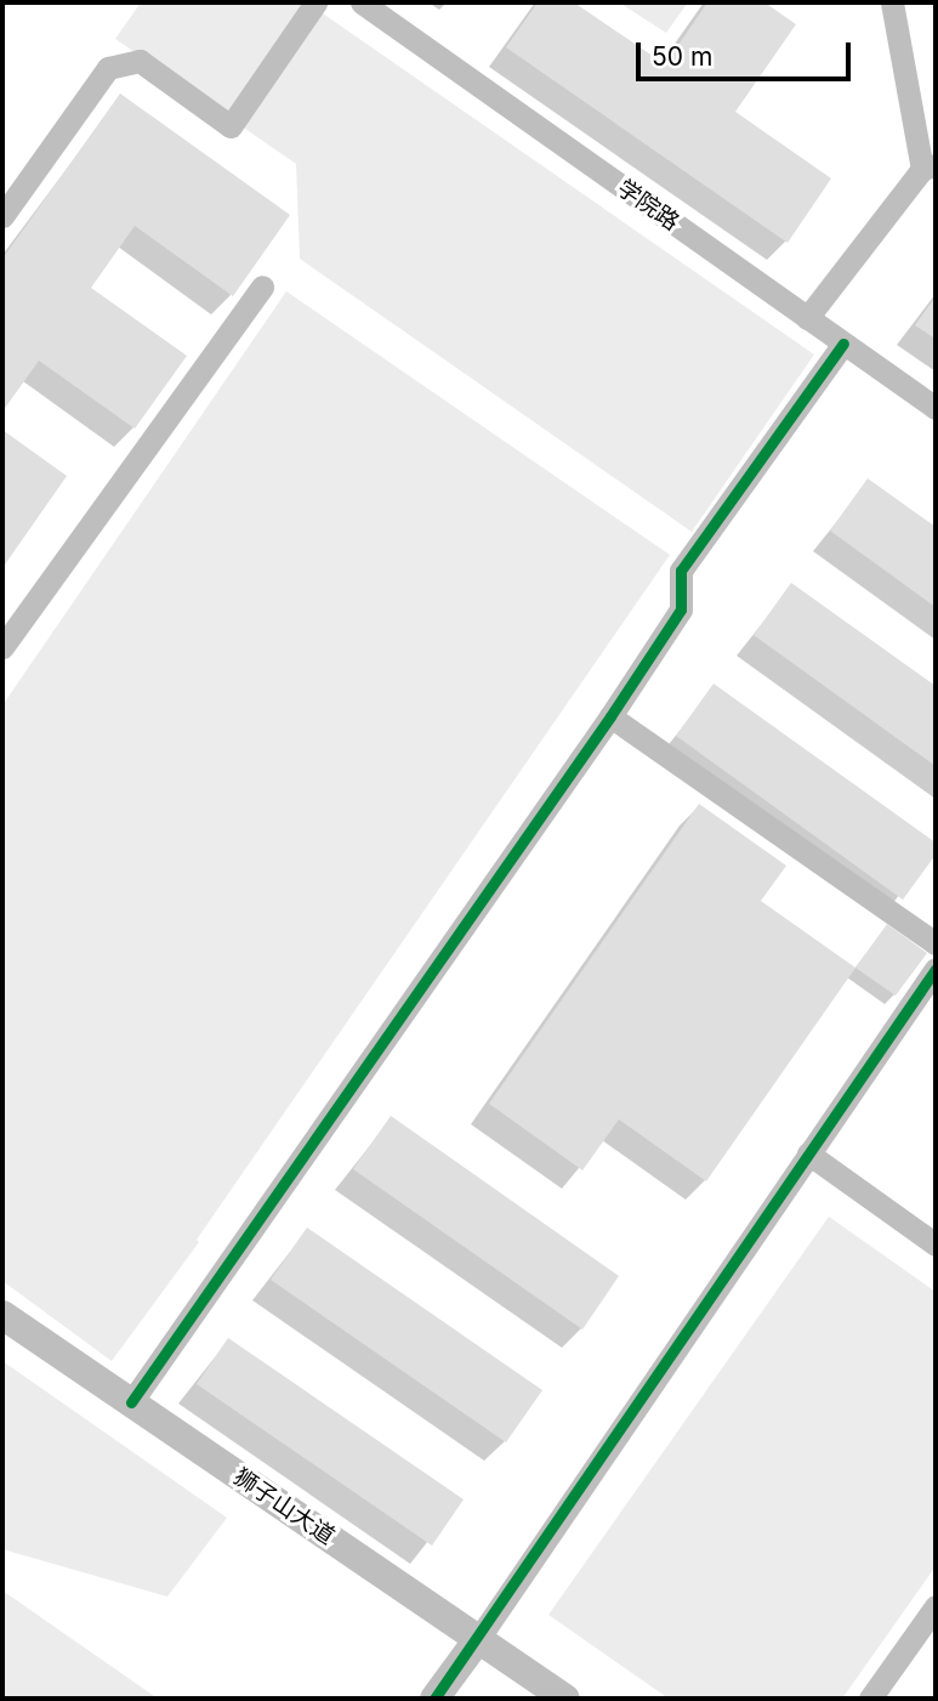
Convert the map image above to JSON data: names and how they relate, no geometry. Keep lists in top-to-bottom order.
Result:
{
  "streets": {
    "street": ["学院路", "狮子山大道"]
  },
  "scale_bar": "50 m"
}
